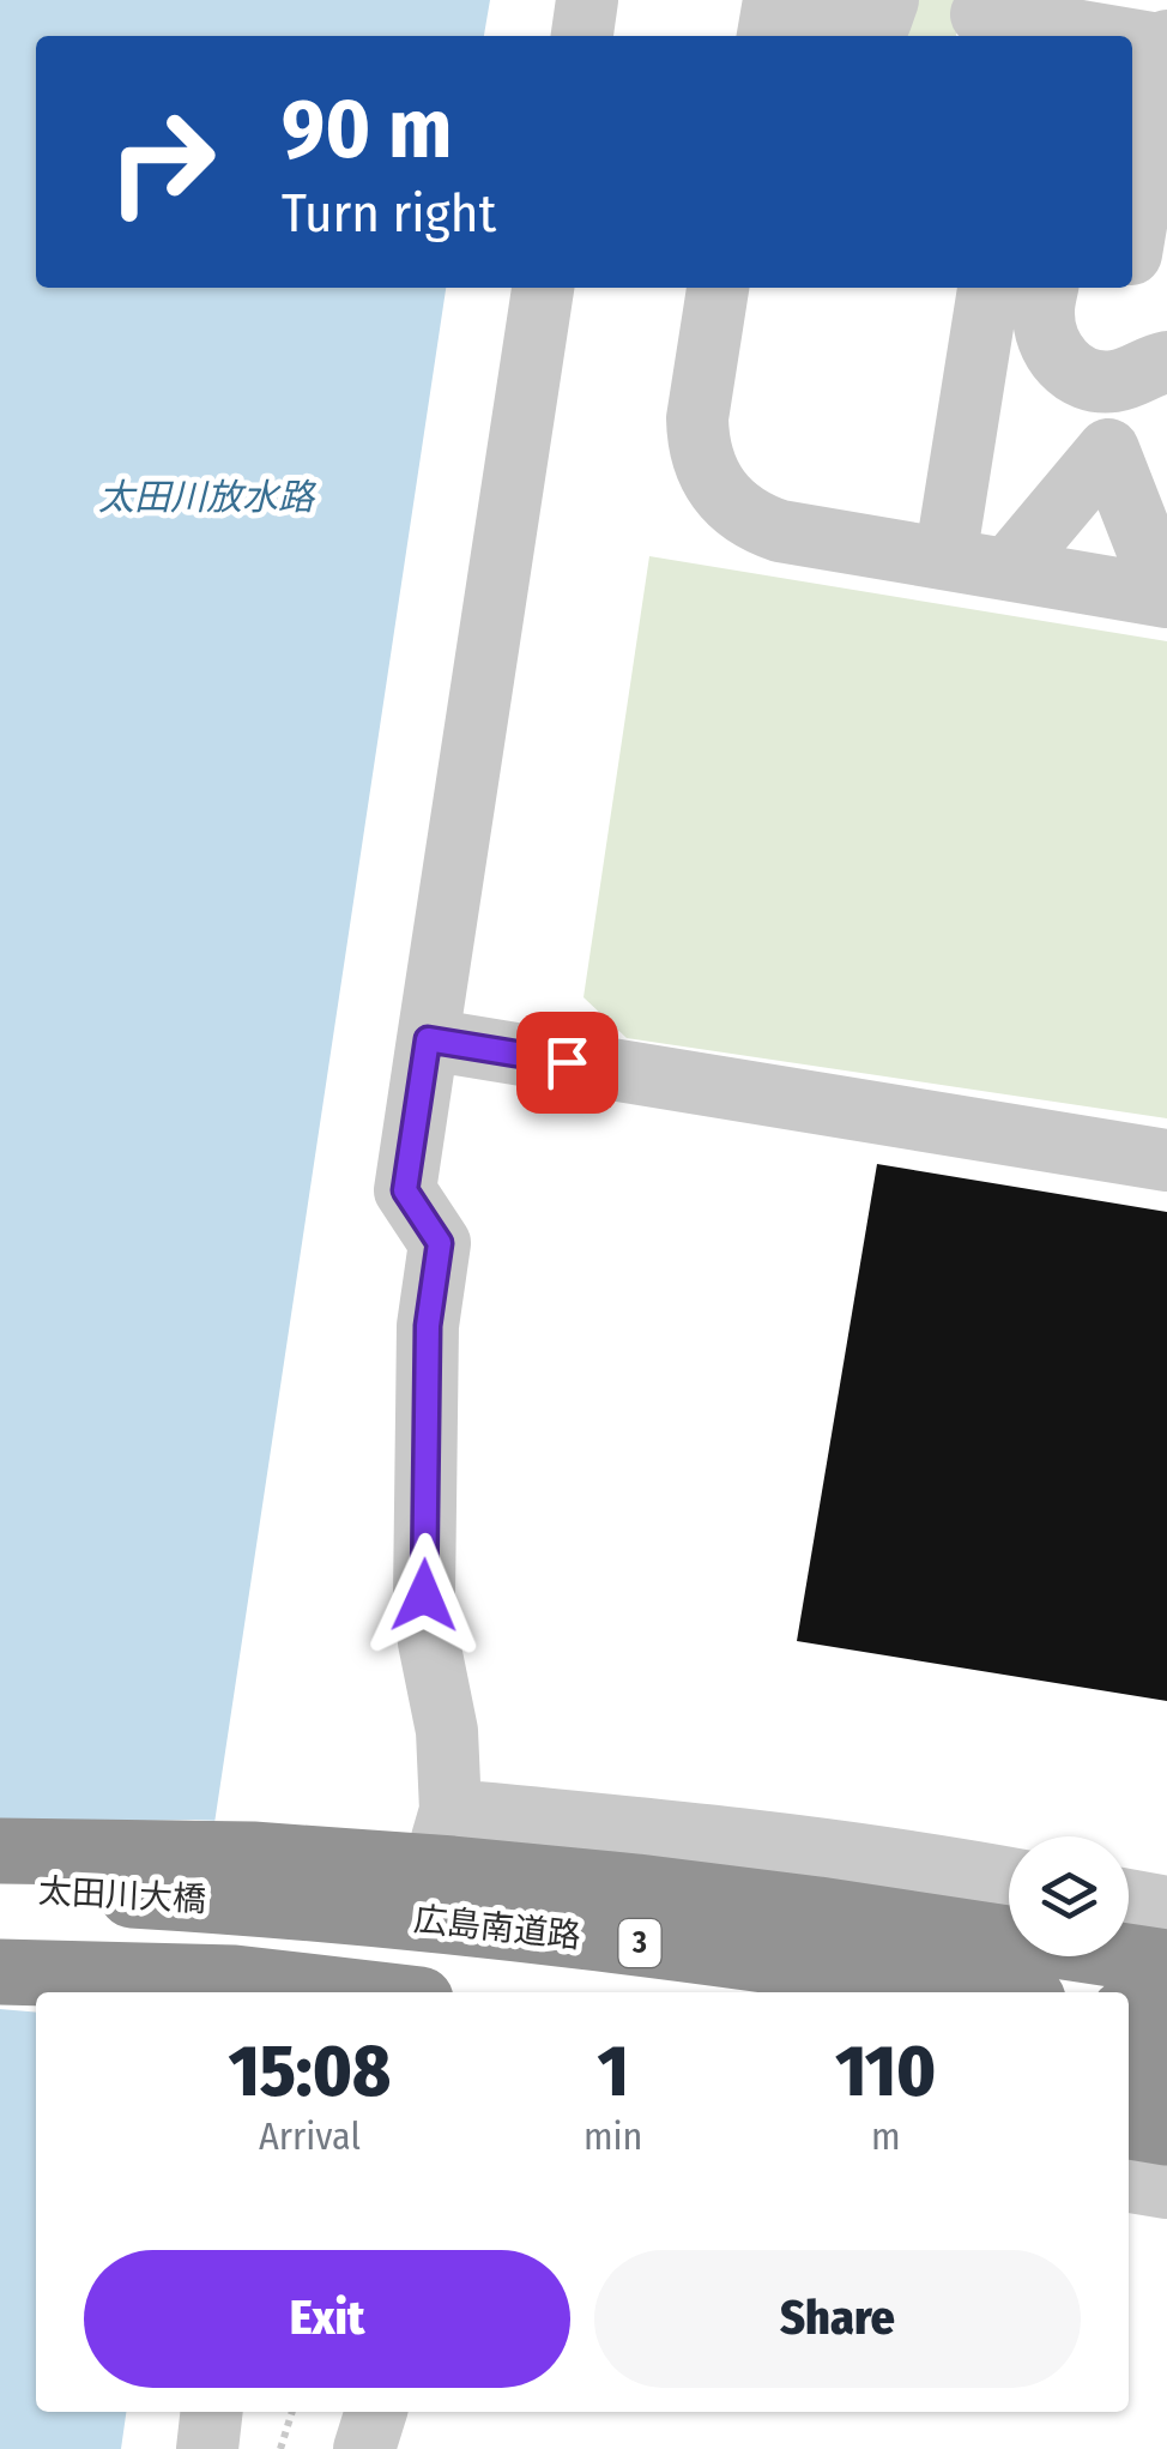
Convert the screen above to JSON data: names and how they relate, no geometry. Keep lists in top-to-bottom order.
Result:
{
  "streets": {
    "highway": ["太田川大橋", "広島南道路", "3"]
  },
  "crossings": [
    ["太田川大橋", "広島南道路"]
  ],
  "water": ["太田川放水路"],
  "page": {
    "turn": ["90 m", "Turn right"],
    "eta": [
      "15:08",
      "Arrival",
      "1",
      "min",
      "110",
      "m"
    ],
    "buttons": ["Exit", "Share"]
  }
}
